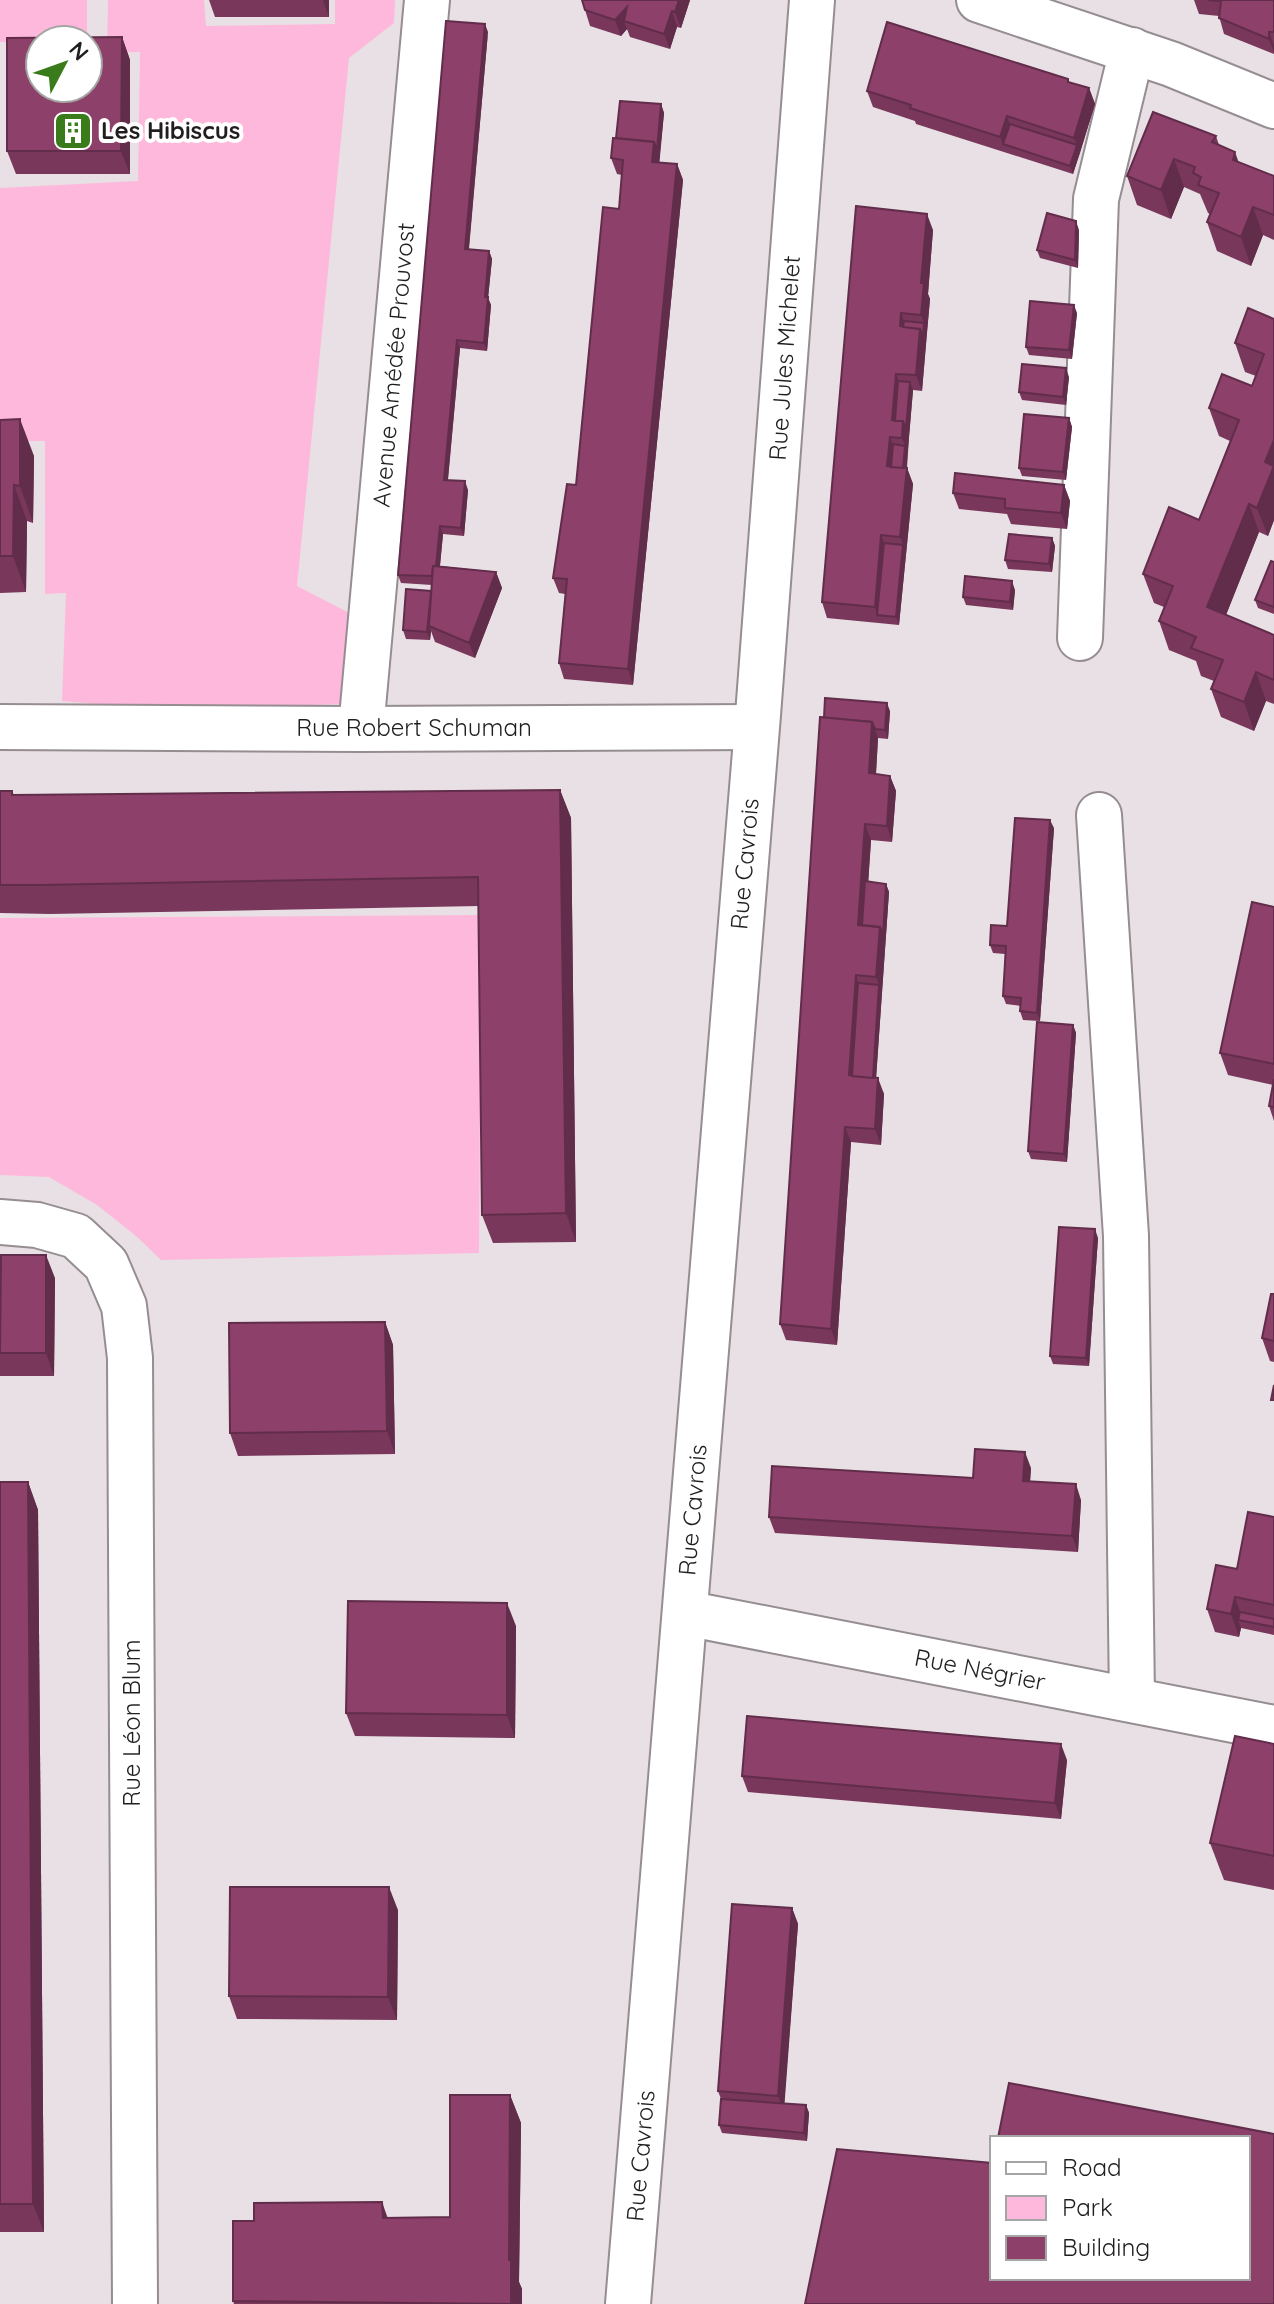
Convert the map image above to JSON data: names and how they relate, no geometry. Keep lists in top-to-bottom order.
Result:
{
  "streets": {
    "street": [
      "Rue Jules Michelet",
      "Avenue Amédée Prouvost",
      "Rue Robert Schuman",
      "Rue Cavrois",
      "Rue Négrier",
      "Rue Léon Blum"
    ]
  },
  "crossings": [
    ["Rue Jules Michelet", "Rue Robert Schuman"],
    ["Rue Jules Michelet", "Rue Cavrois"],
    ["Avenue Amédée Prouvost", "Rue Robert Schuman"],
    ["Rue Robert Schuman", "Rue Cavrois"],
    ["Rue Cavrois", "Rue Négrier"]
  ],
  "places": {
    "building": ["Les Hibiscus"]
  },
  "legend": ["Road", "Park", "Building"],
  "north": "top right"
}
